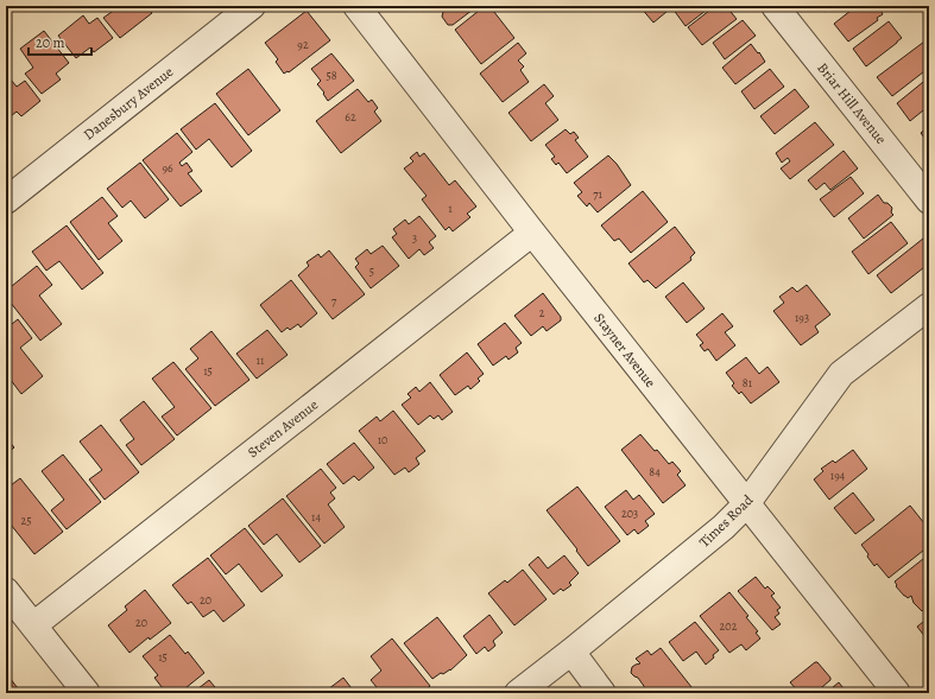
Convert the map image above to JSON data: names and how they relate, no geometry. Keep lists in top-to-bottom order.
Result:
{
  "streets": {
    "street": [
      "Danesbury Avenue",
      "Briar Hill Avenue",
      "Stayner Avenue",
      "Steven Avenue",
      "Times Road"
    ]
  },
  "crossings": [
    ["Stayner Avenue", "Steven Avenue"],
    ["Stayner Avenue", "Times Road"]
  ],
  "house_numbers": [
    "92",
    "58",
    "62",
    "96",
    "71",
    "1",
    "3",
    "5",
    "7",
    "2",
    "193",
    "11",
    "15",
    "81",
    "10",
    "84",
    "194",
    "203",
    "14",
    "25",
    "20",
    "20",
    "202",
    "15"
  ],
  "scale_bar": "20 m"
}
